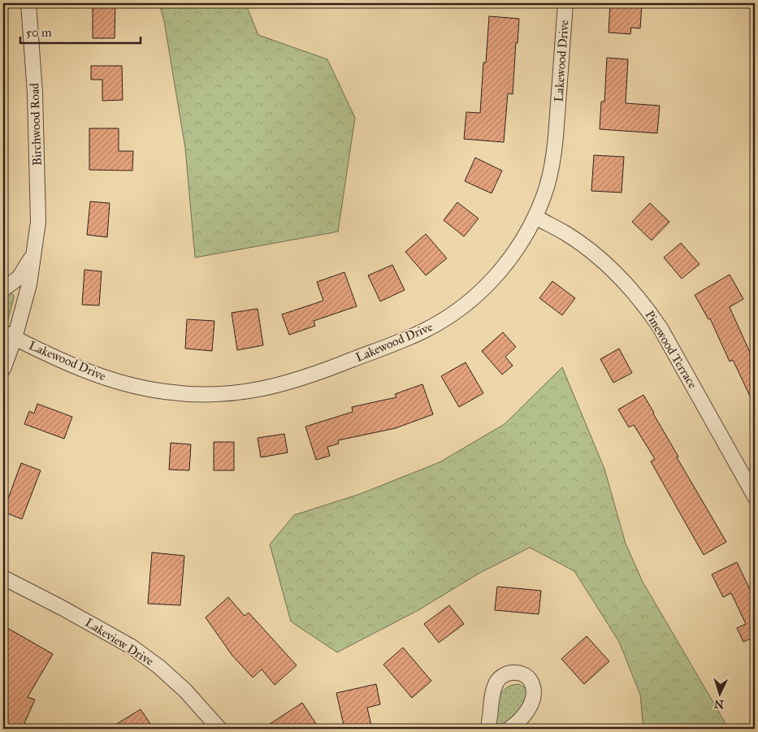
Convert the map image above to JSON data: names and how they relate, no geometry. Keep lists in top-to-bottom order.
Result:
{
  "streets": {
    "street": [
      "Lakewood Drive",
      "Birchwood Road",
      "Pinewood Terrace",
      "Lakeview Drive"
    ]
  },
  "crossings": [
    ["Lakewood Drive", "Birchwood Road"],
    ["Lakewood Drive", "Pinewood Terrace"]
  ],
  "scale_bar": "50 m",
  "north": "bottom"
}
